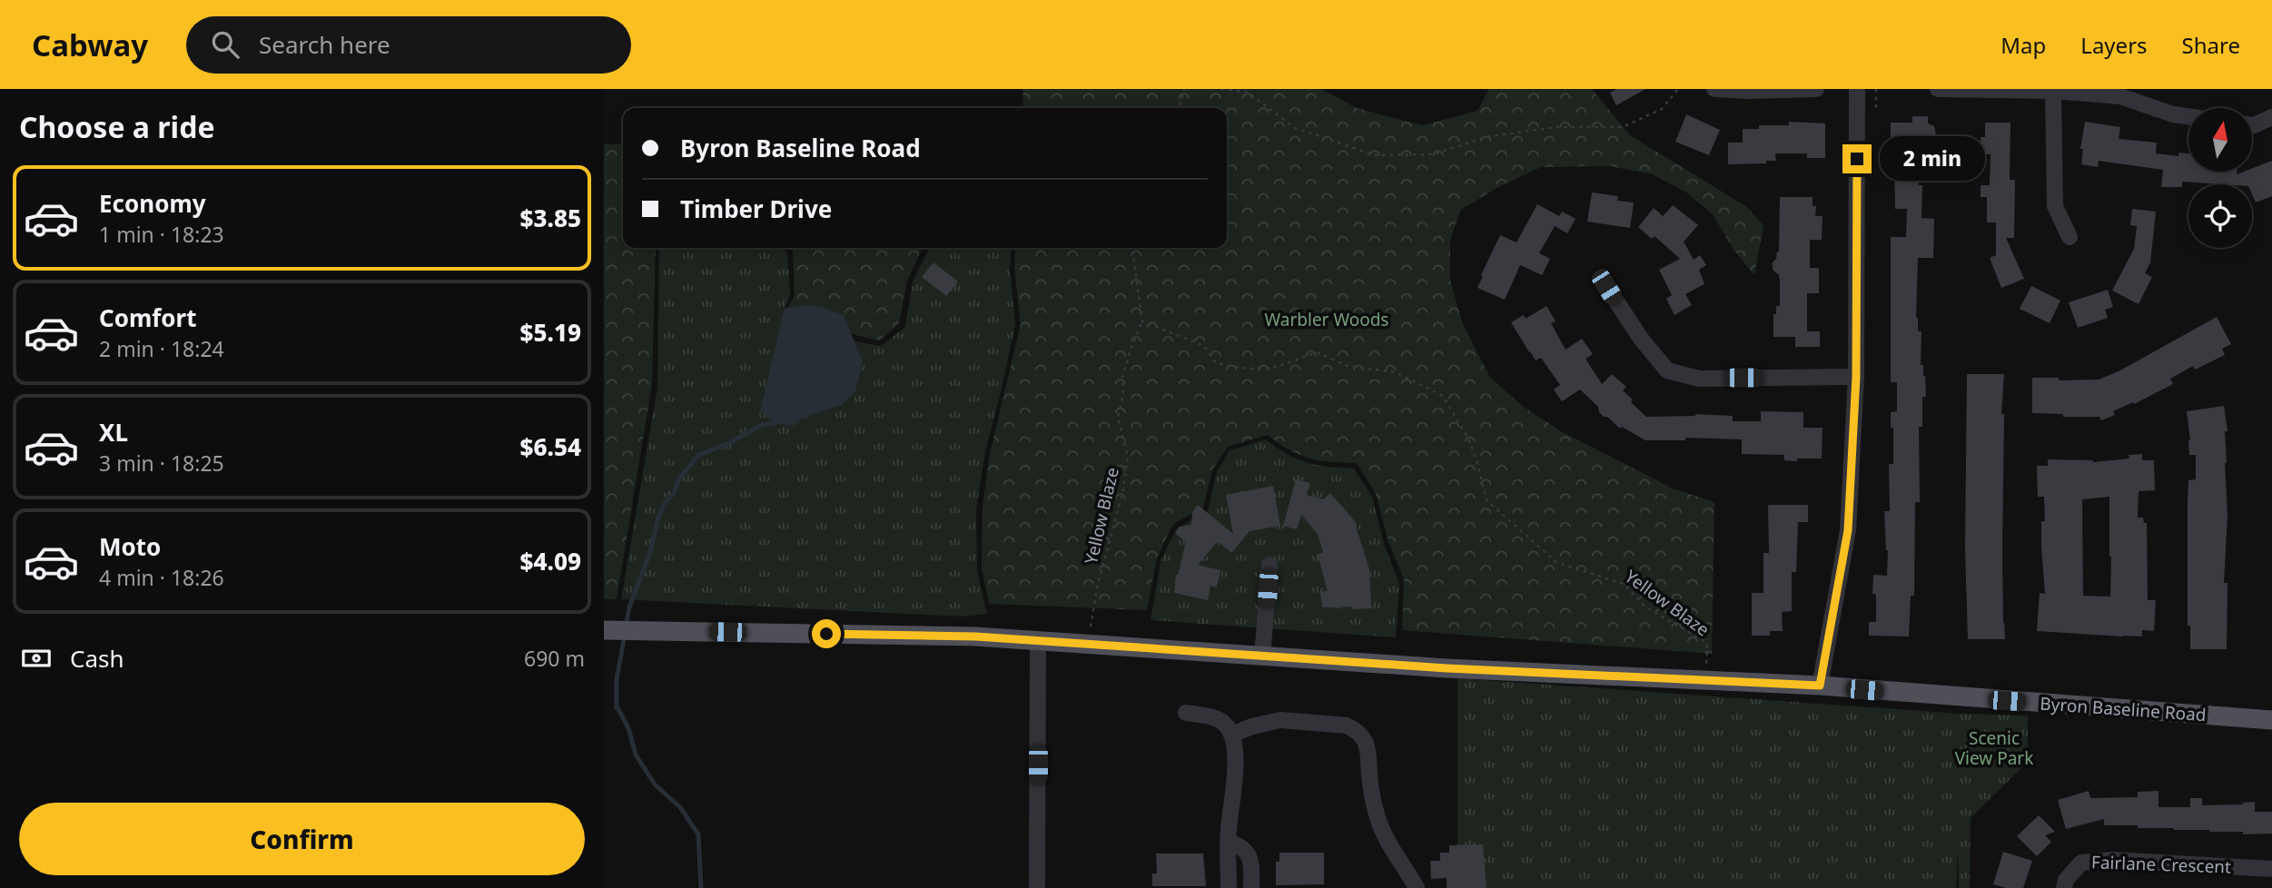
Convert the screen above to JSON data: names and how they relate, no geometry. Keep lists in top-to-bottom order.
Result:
{
  "streets": {
    "main road": ["Byron Baseline Road"],
    "street": ["Fairlane Crescent"],
    "path": ["Yellow Blaze"]
  },
  "crossings": [
    ["Yellow Blaze", "Byron Baseline Road"]
  ],
  "parks": ["Warbler Woods", "Scenic View Park"],
  "north": "top",
  "page": {
    "header": "Cabway",
    "search": "Search here",
    "nav": ["Map", "Layers", "Share"],
    "heading": "Choose a ride",
    "banner": ["Byron Baseline Road", "Timber Drive"],
    "bubble": "2 min",
    "list": [
      {
        "name": "Economy",
        "note": "1 min · 18:23",
        "value": "$3.85"
      },
      {
        "name": "Comfort",
        "note": "2 min · 18:24",
        "value": "$5.19"
      },
      {
        "name": "XL",
        "note": "3 min · 18:25",
        "value": "$6.54"
      },
      {
        "name": "Moto",
        "note": "4 min · 18:26",
        "value": "$4.09"
      }
    ],
    "pay": ["Cash", "690 m"],
    "buttons": "Confirm"
  }
}
